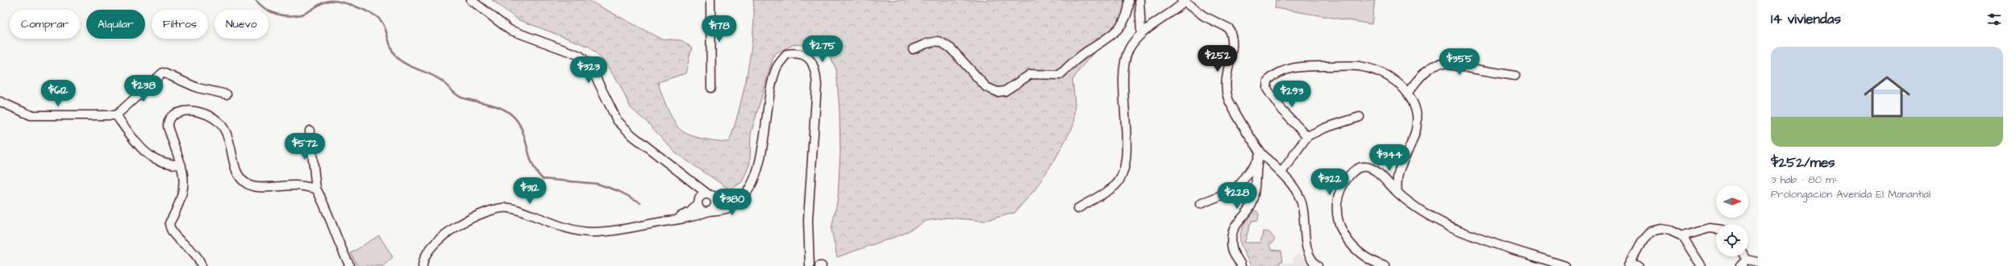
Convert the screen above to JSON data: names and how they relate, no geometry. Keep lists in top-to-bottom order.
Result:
{
  "north": "right",
  "page": {
    "heading": "14 viviendas",
    "chip": [
      "Comprar",
      "Alquilar",
      "Filtros",
      "Nuevo"
    ],
    "price": [
      "$178",
      "$275",
      "$252",
      "$355",
      "$323",
      "$238",
      "$612",
      "$293",
      "$572",
      "$344",
      "$322",
      "$312",
      "$228",
      "$380"
    ],
    "list": [
      {
        "name": "$252/mes",
        "note": "3 hab. · 80 m² · Prolongación Avenida El Manantial"
      }
    ]
  }
}
